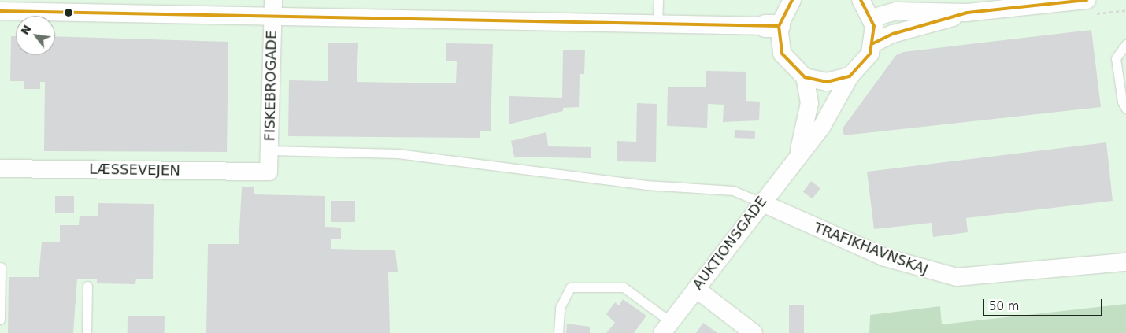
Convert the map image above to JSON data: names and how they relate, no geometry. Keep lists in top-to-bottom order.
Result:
{
  "streets": {
    "street": [
      "FISKEBROGADE",
      "LÆSSEVEJEN",
      "AUKTIONSGADE",
      "TRAFIKHAVNSKAJ"
    ]
  },
  "crossings": [
    ["FISKEBROGADE", "LÆSSEVEJEN"],
    ["AUKTIONSGADE", "TRAFIKHAVNSKAJ"]
  ],
  "scale_bar": "50 m",
  "north": "top left"
}
